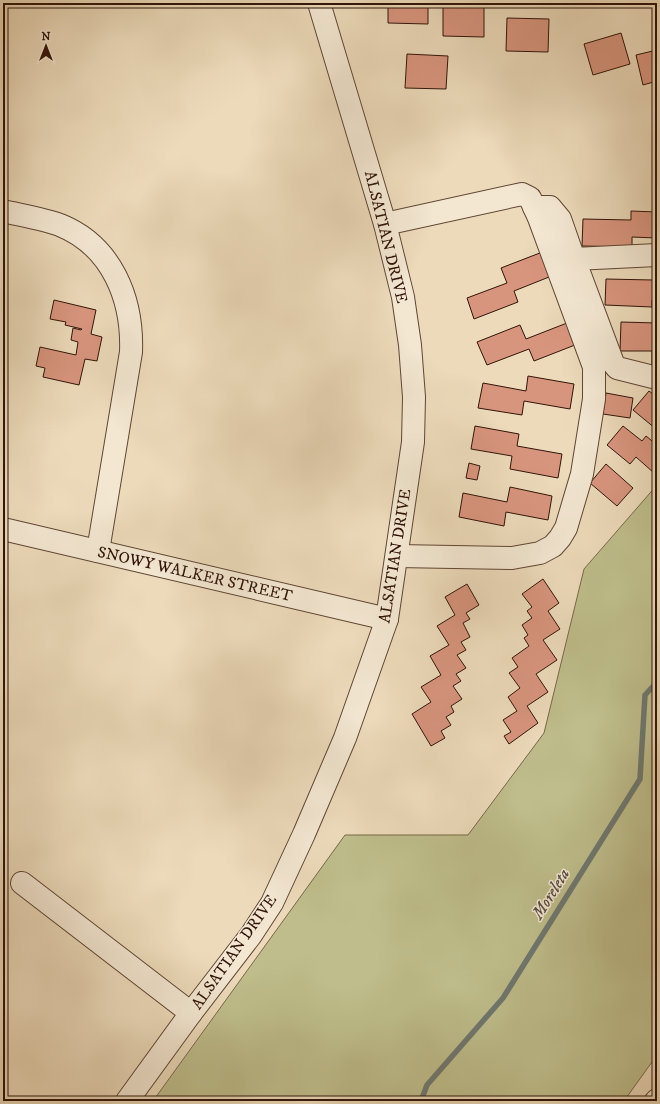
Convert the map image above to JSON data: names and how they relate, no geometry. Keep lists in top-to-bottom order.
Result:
{
  "streets": {
    "street": ["ALSATIAN DRIVE", "SNOWY WALKER STREET"]
  },
  "crossings": [
    ["ALSATIAN DRIVE", "SNOWY WALKER STREET"]
  ],
  "water": ["Moreleta"],
  "north": "top"
}
